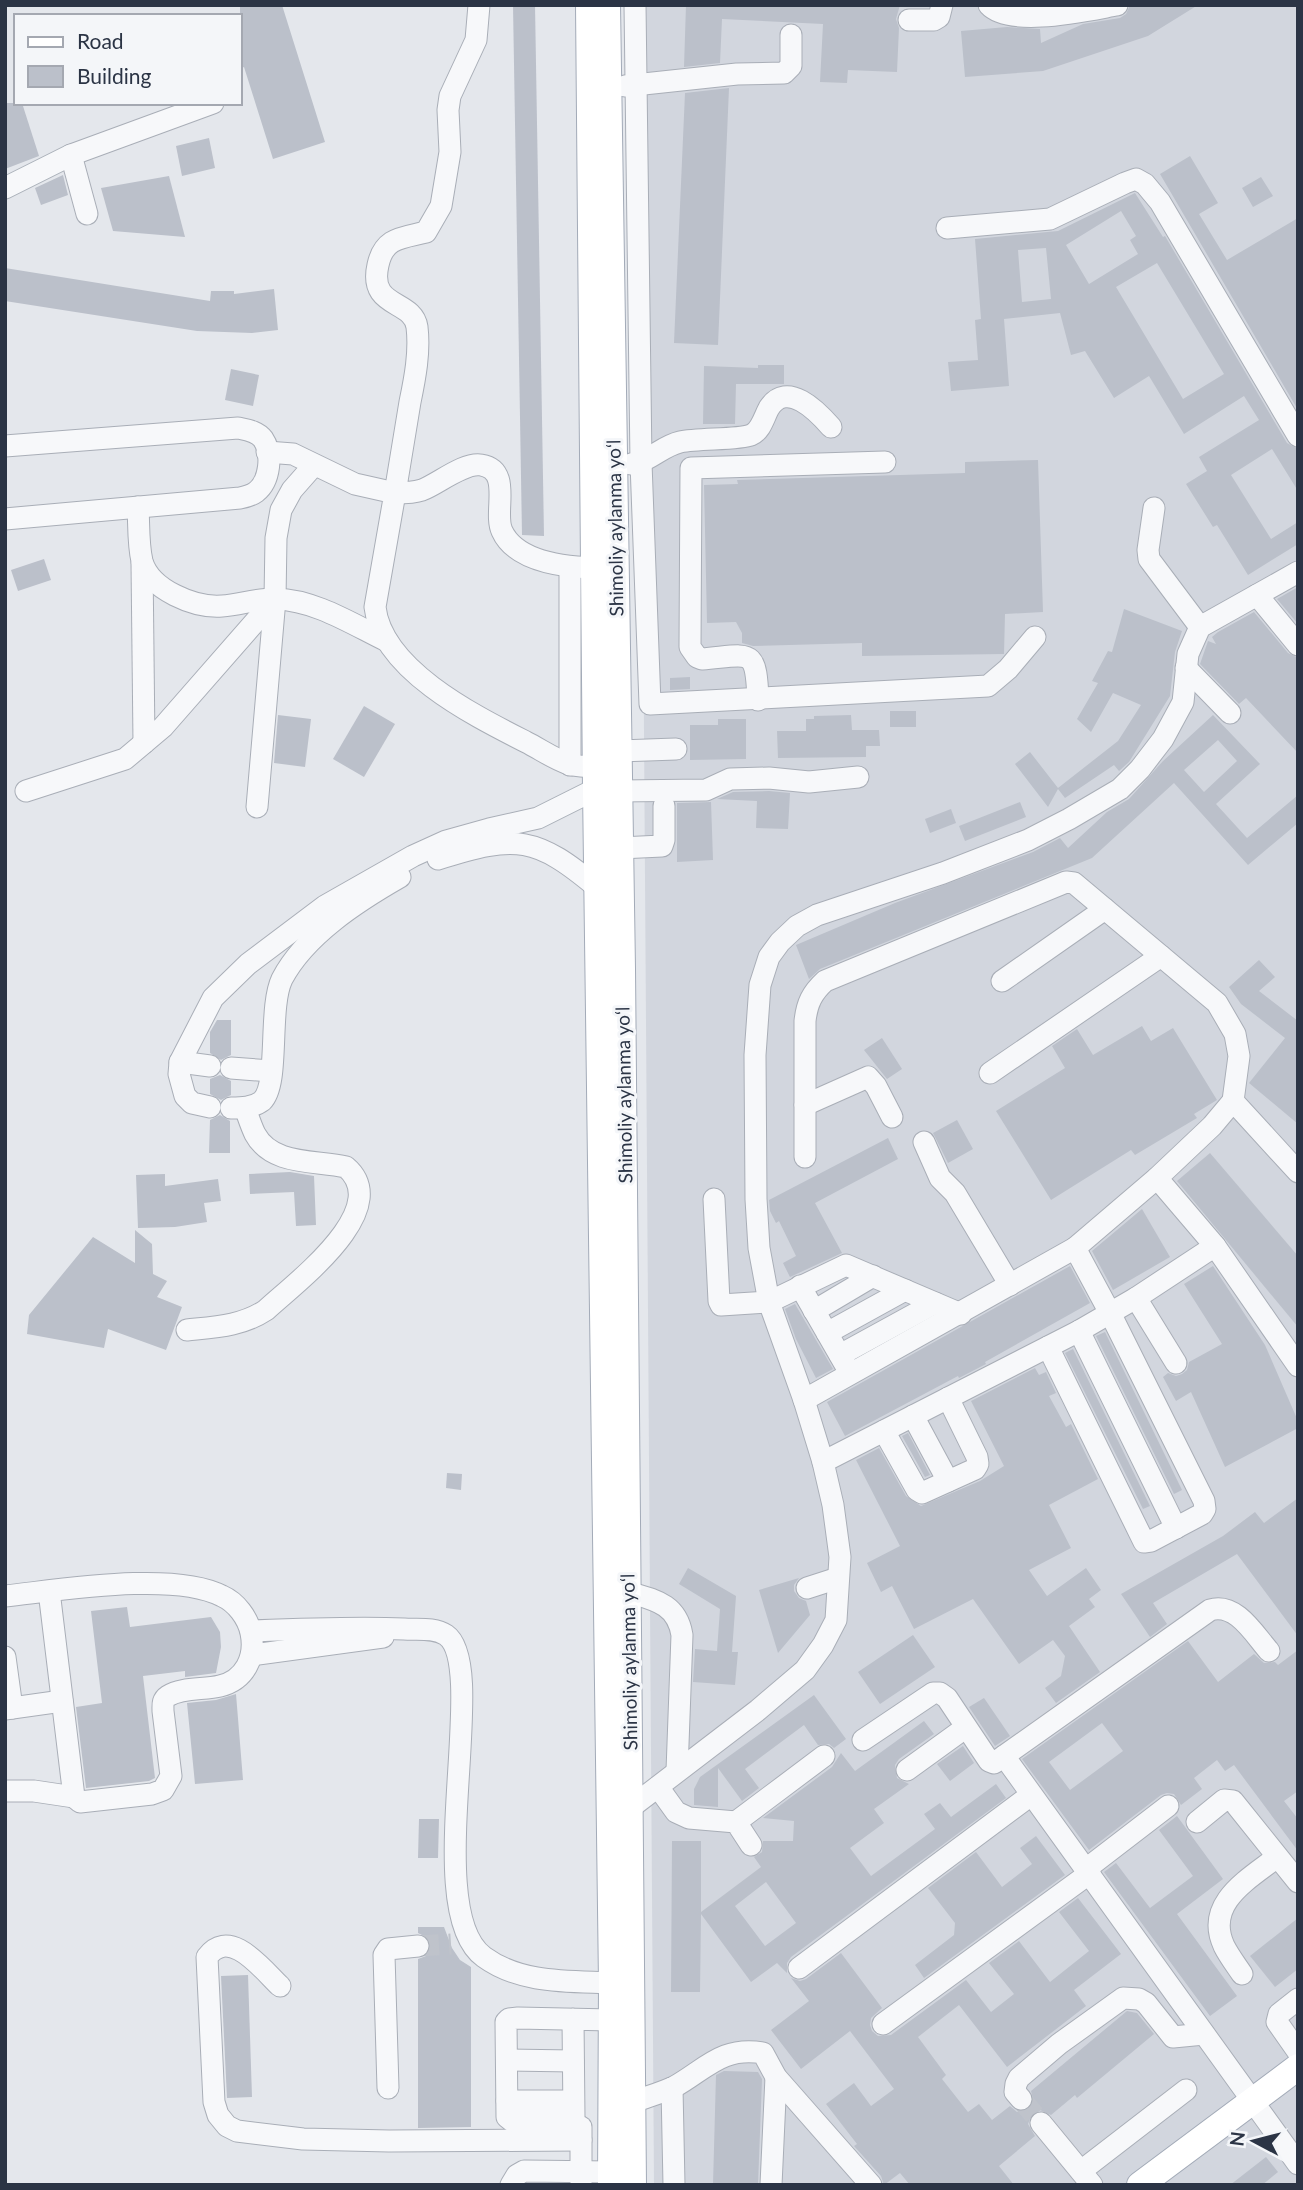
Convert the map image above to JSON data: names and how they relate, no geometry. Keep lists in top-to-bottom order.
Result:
{
  "streets": {
    "main road": ["Shimoliy aylanma yoʻl"]
  },
  "legend": ["Road", "Building"],
  "north": "left"
}
